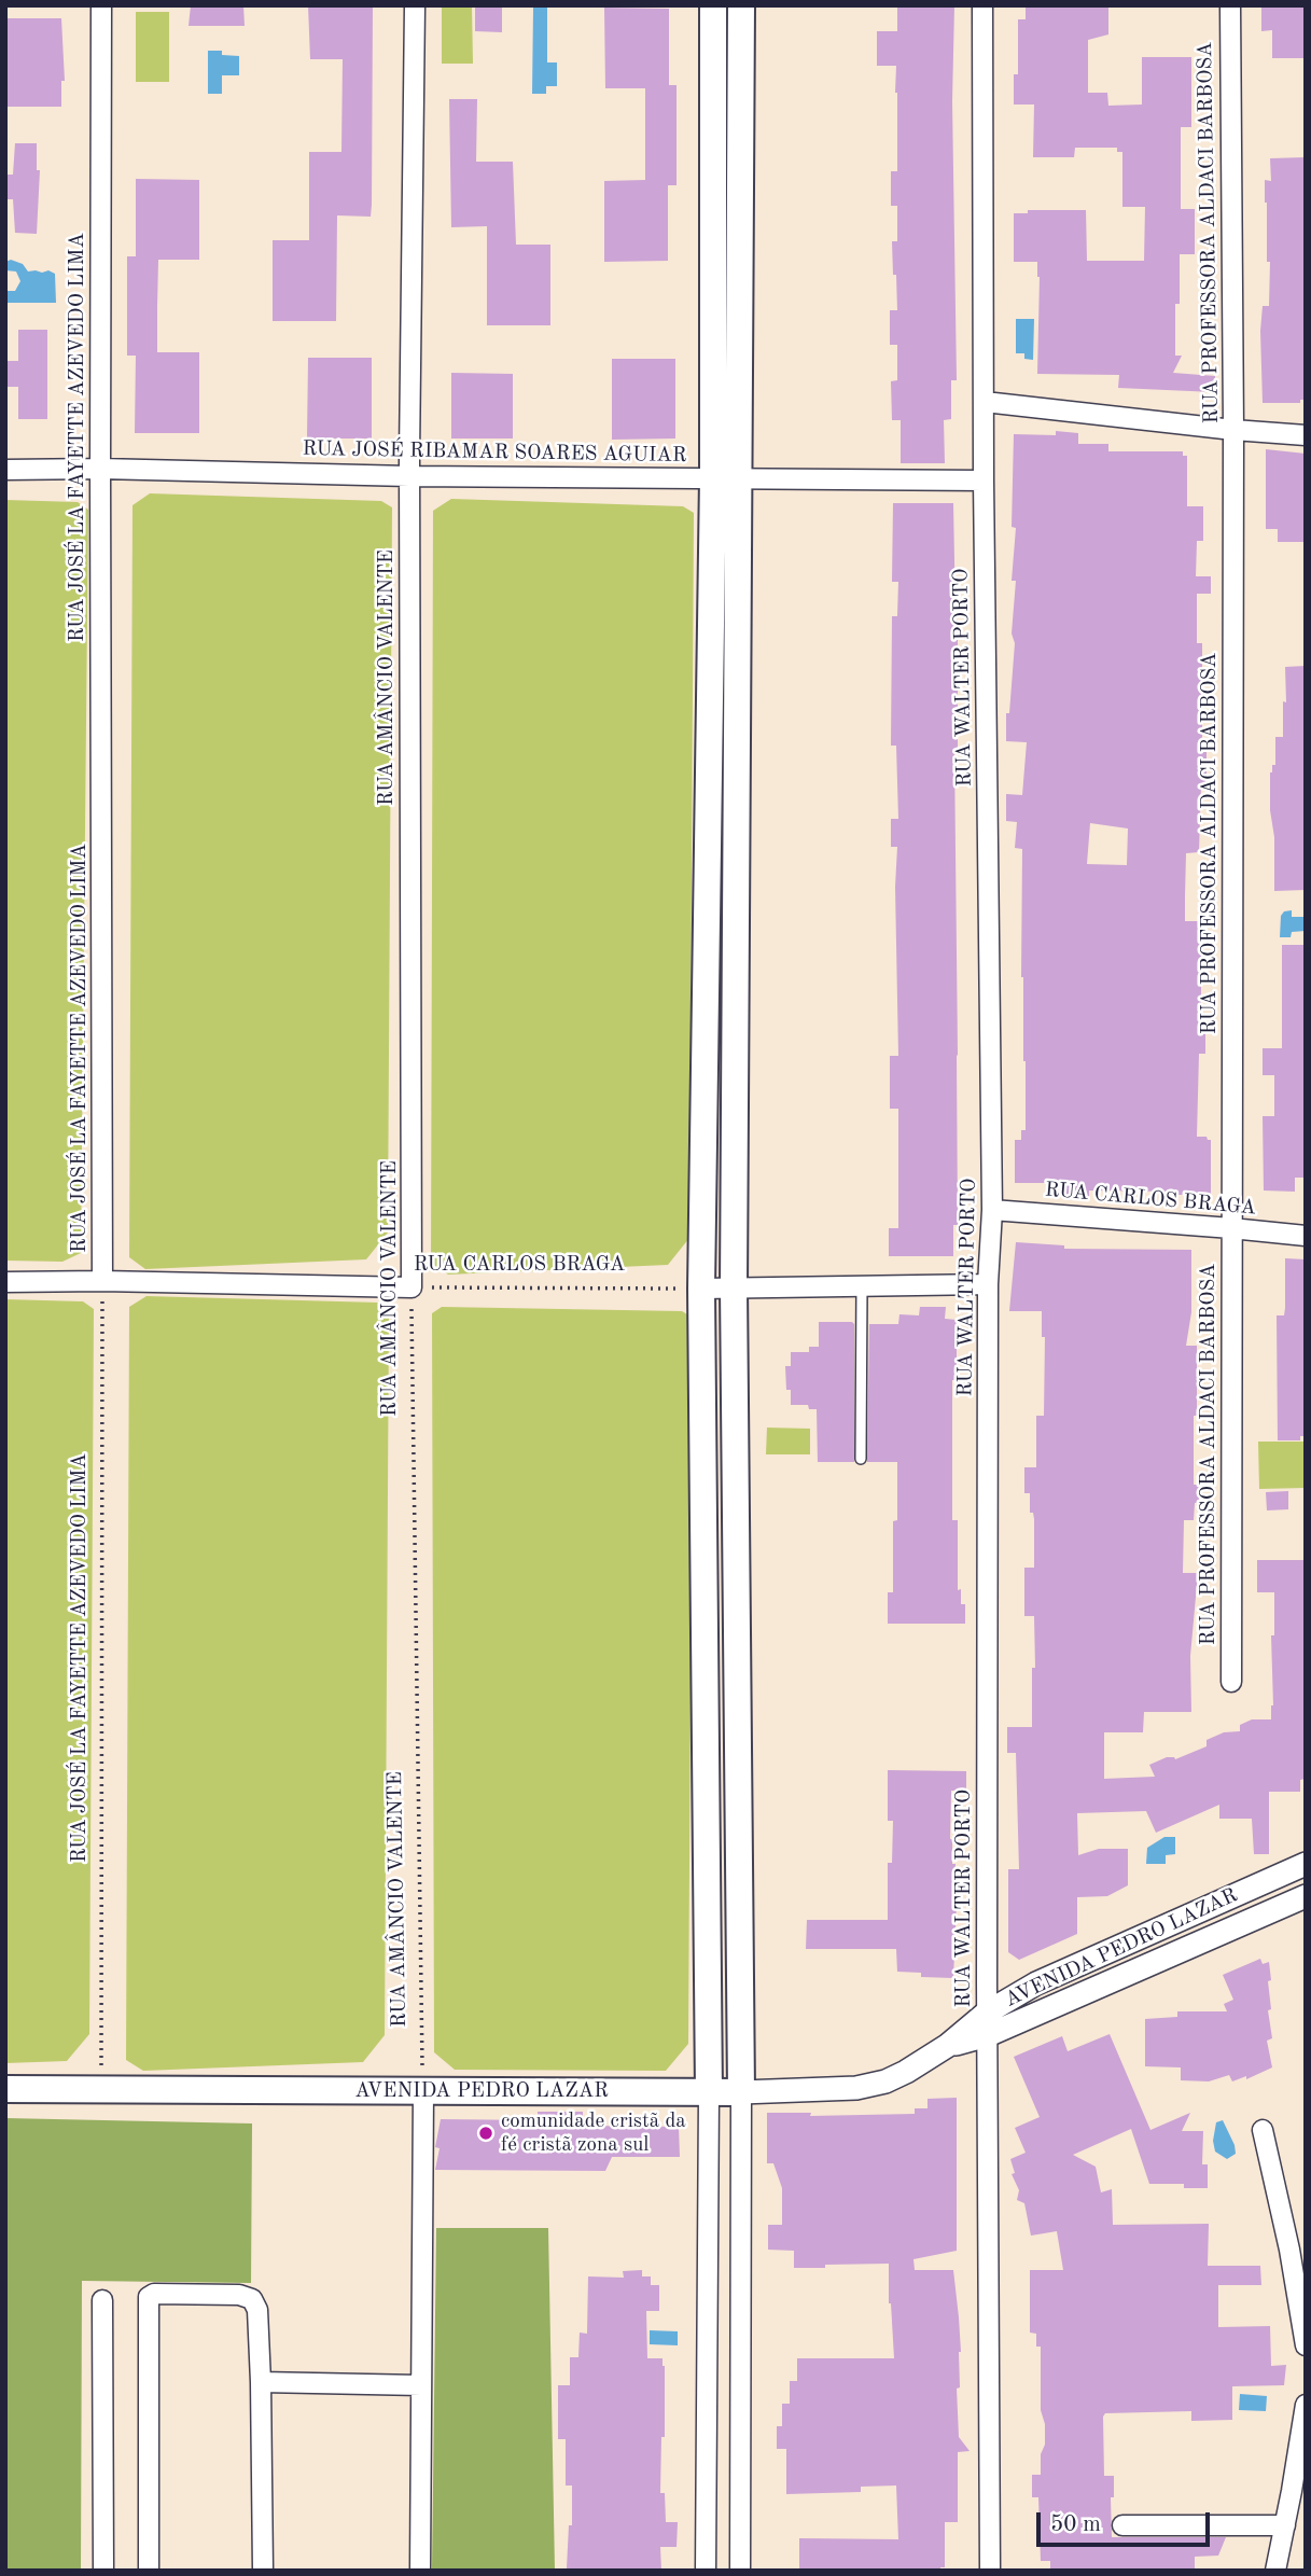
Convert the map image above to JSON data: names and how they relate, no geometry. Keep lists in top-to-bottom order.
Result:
{
  "streets": {
    "main road": ["AVENIDA PEDRO LAZAR"],
    "street": [
      "RUA PROFESSORA ALDACI BARBOSA",
      "RUA JOSÉ LA FAYETTE AZEVEDO LIMA",
      "RUA JOSÉ RIBAMAR SOARES AGUIAR",
      "RUA AMÂNCIO VALENTE",
      "RUA WALTER PORTO",
      "RUA CARLOS BRAGA"
    ]
  },
  "crossings": [
    ["RUA PROFESSORA ALDACI BARBOSA", "RUA CARLOS BRAGA"],
    ["RUA JOSÉ LA FAYETTE AZEVEDO LIMA", "RUA JOSÉ RIBAMAR SOARES AGUIAR"],
    ["RUA JOSÉ LA FAYETTE AZEVEDO LIMA", "RUA CARLOS BRAGA"],
    ["RUA JOSÉ LA FAYETTE AZEVEDO LIMA", "AVENIDA PEDRO LAZAR"],
    ["RUA JOSÉ RIBAMAR SOARES AGUIAR", "RUA AMÂNCIO VALENTE"],
    ["RUA JOSÉ RIBAMAR SOARES AGUIAR", "RUA WALTER PORTO"],
    ["RUA AMÂNCIO VALENTE", "RUA CARLOS BRAGA"],
    ["RUA AMÂNCIO VALENTE", "AVENIDA PEDRO LAZAR"],
    ["RUA WALTER PORTO", "RUA CARLOS BRAGA"],
    ["RUA WALTER PORTO", "AVENIDA PEDRO LAZAR"]
  ],
  "places": ["comunidade cristã da fé cristã zona sul"],
  "scale_bar": "50 m"
}
